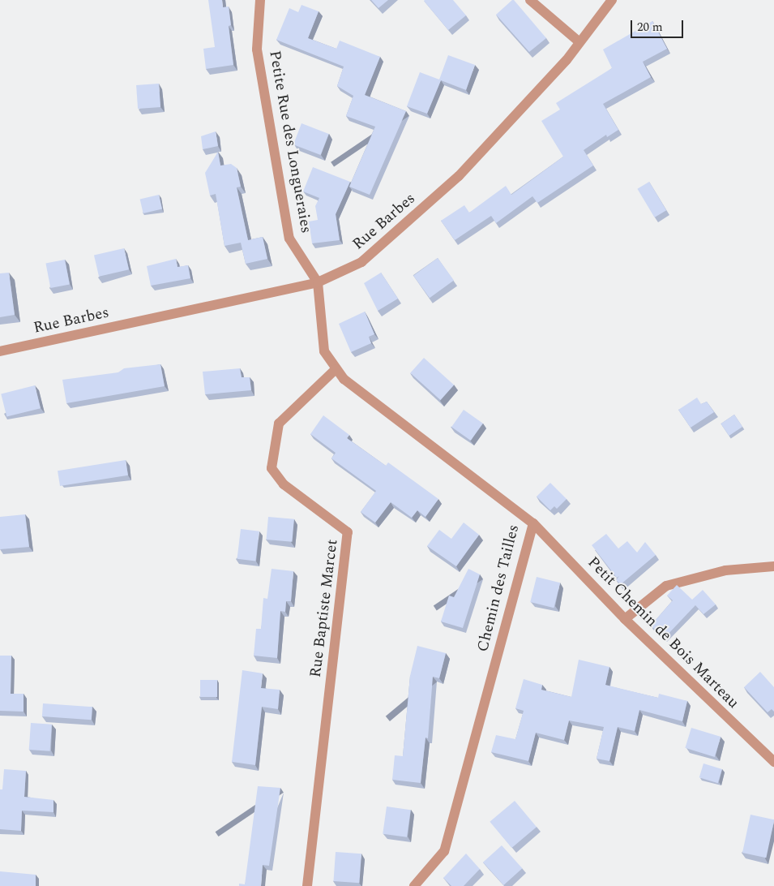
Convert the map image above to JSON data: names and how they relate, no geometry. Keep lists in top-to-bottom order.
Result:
{
  "streets": {
    "street": [
      "Petite Rue des Longueraies",
      "Rue Barbes",
      "Chemin des Tailles",
      "Rue Baptiste Marcet",
      "Petit Chemin de Bois Marteau"
    ]
  },
  "crossings": [
    ["Petite Rue des Longueraies", "Rue Barbes"],
    ["Petite Rue des Longueraies", "Chemin des Tailles"],
    ["Rue Barbes", "Chemin des Tailles"],
    ["Chemin des Tailles", "Rue Baptiste Marcet"],
    ["Chemin des Tailles", "Petit Chemin de Bois Marteau"]
  ],
  "scale_bar": "20 m"
}
